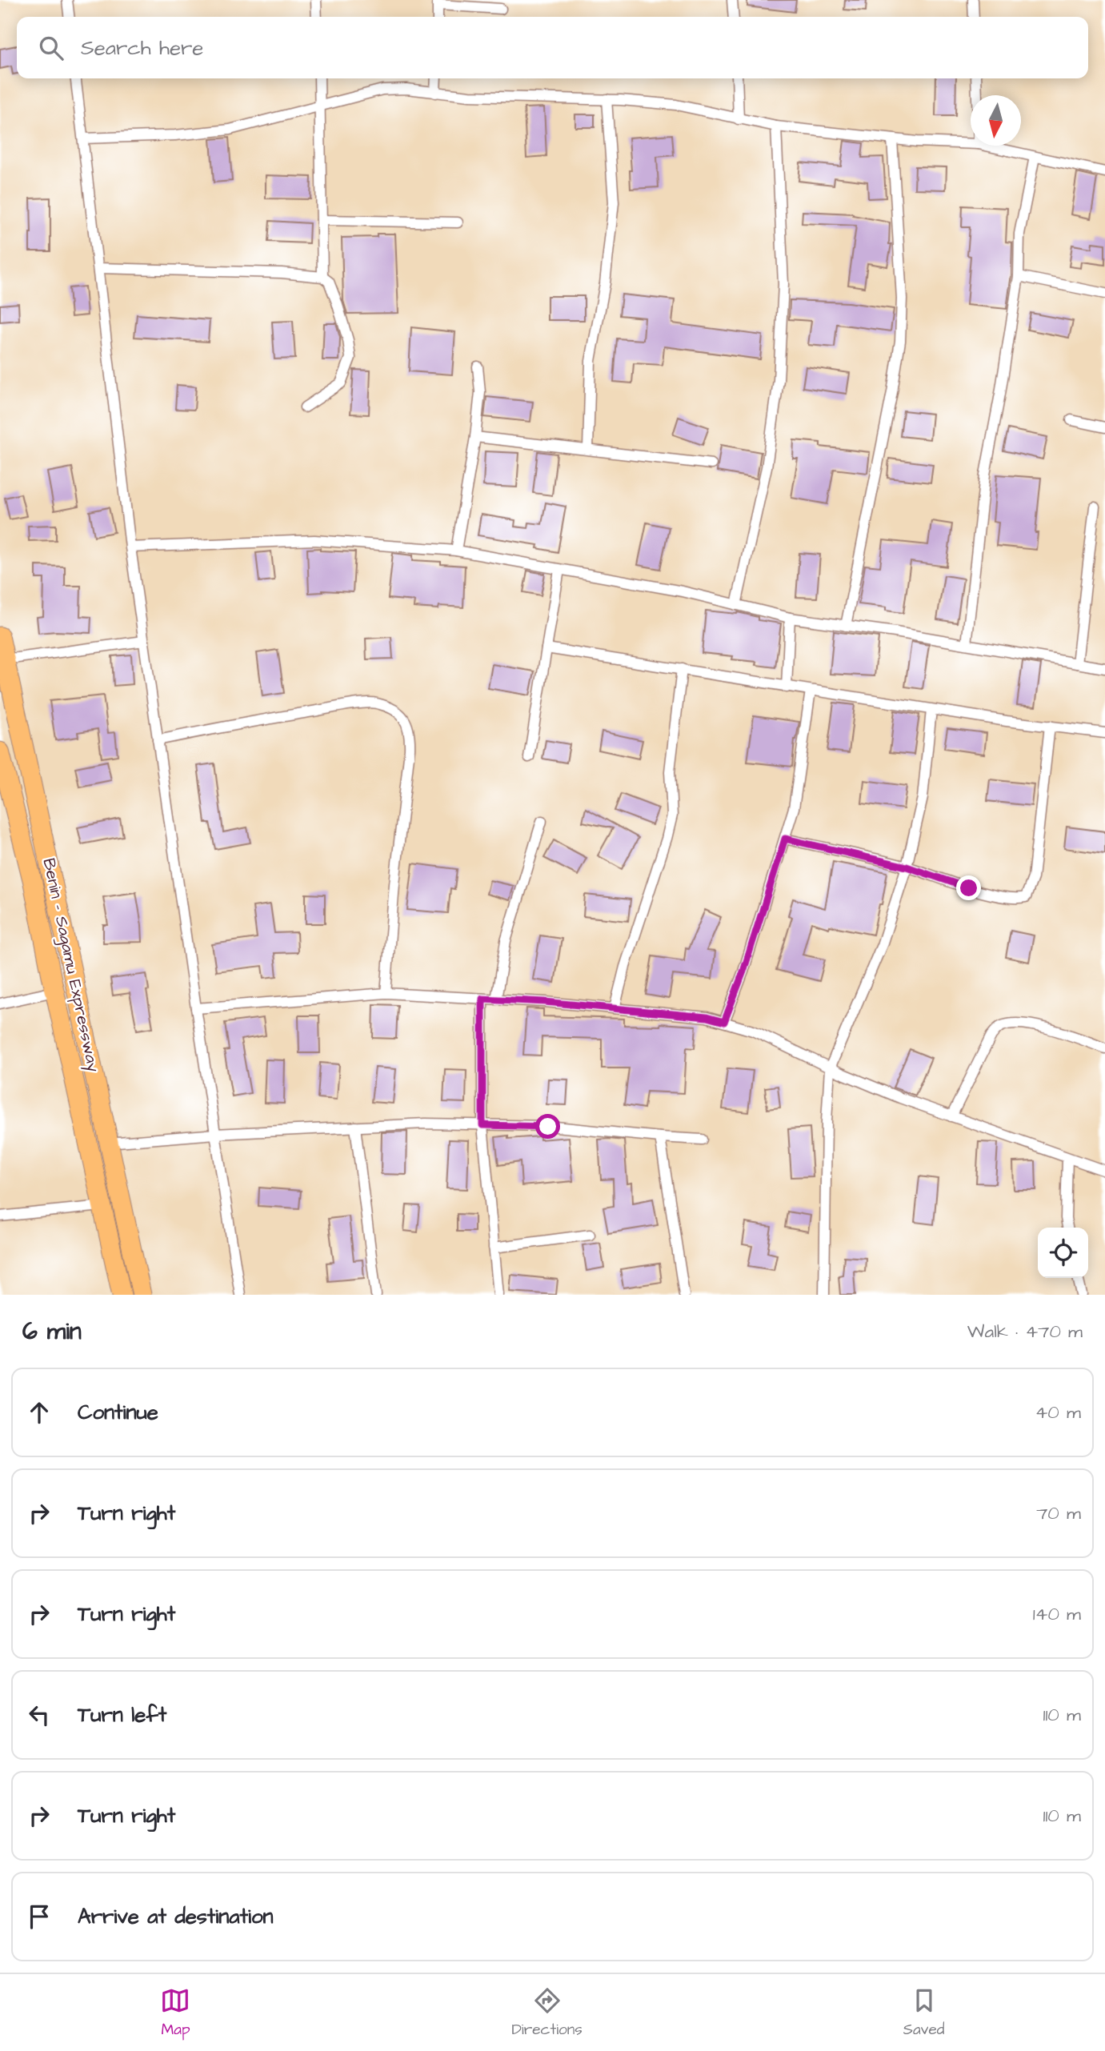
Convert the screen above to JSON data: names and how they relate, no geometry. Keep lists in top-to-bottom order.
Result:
{
  "streets": {
    "highway": ["Benin - Sagamu Expressway"]
  },
  "north": "bottom",
  "page": {
    "search": "Search here",
    "heading": ["6 min", "Walk · 470 m"],
    "list": [
      ["Continue", "40 m"],
      ["Turn right", "70 m"],
      ["Turn right", "140 m"],
      ["Turn left", "110 m"],
      ["Turn right", "110 m"],
      "Arrive at destination"
    ],
    "nav": ["Map", "Directions", "Saved"]
  }
}
